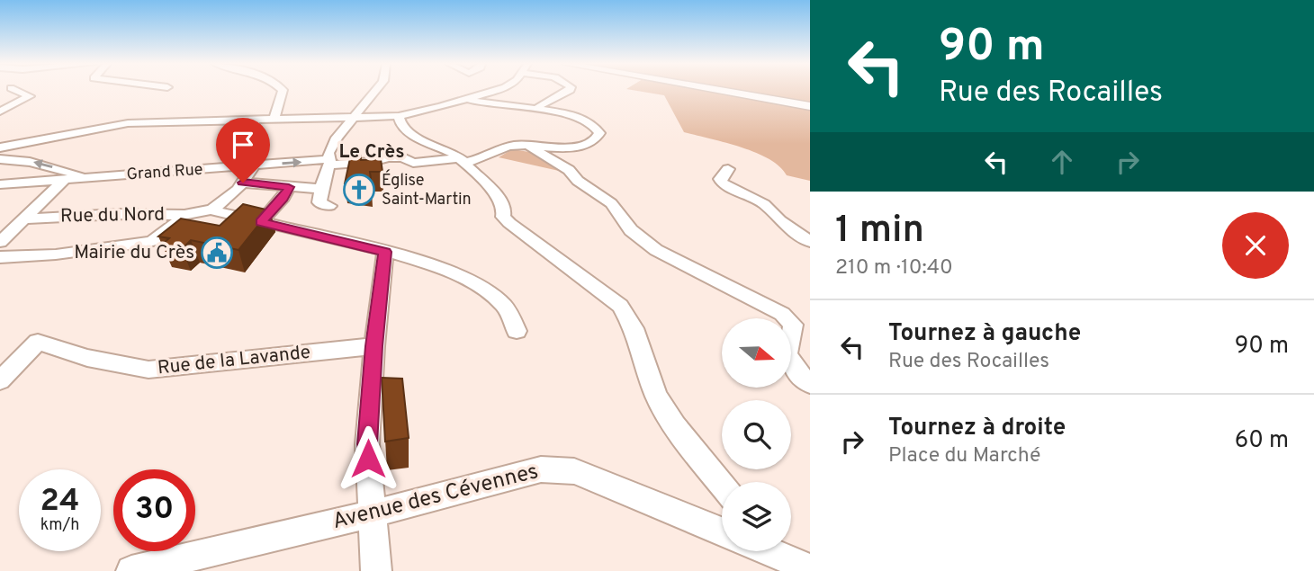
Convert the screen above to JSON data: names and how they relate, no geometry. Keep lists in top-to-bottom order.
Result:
{
  "streets": {
    "street": [
      "Grand Rue",
      "Rue du Nord",
      "Rue de la Lavande",
      "Avenue des Cévennes"
    ]
  },
  "districts": ["Le Crès"],
  "places": {
    "church": ["Église Saint-Martin"],
    "public building": ["Mairie du Crès"]
  },
  "north": "right",
  "page": {
    "turn": ["90 m", "Rue des Rocailles"],
    "heading": ["1 min", "210 m · 10:40"],
    "list": [
      {
        "name": "Tournez à gauche",
        "note": "Rue des Rocailles",
        "value": "90 m"
      },
      {
        "name": "Tournez à droite",
        "note": "Place du Marché",
        "value": "60 m"
      }
    ],
    "speed": "24 km/h",
    "limit": "30"
  }
}
